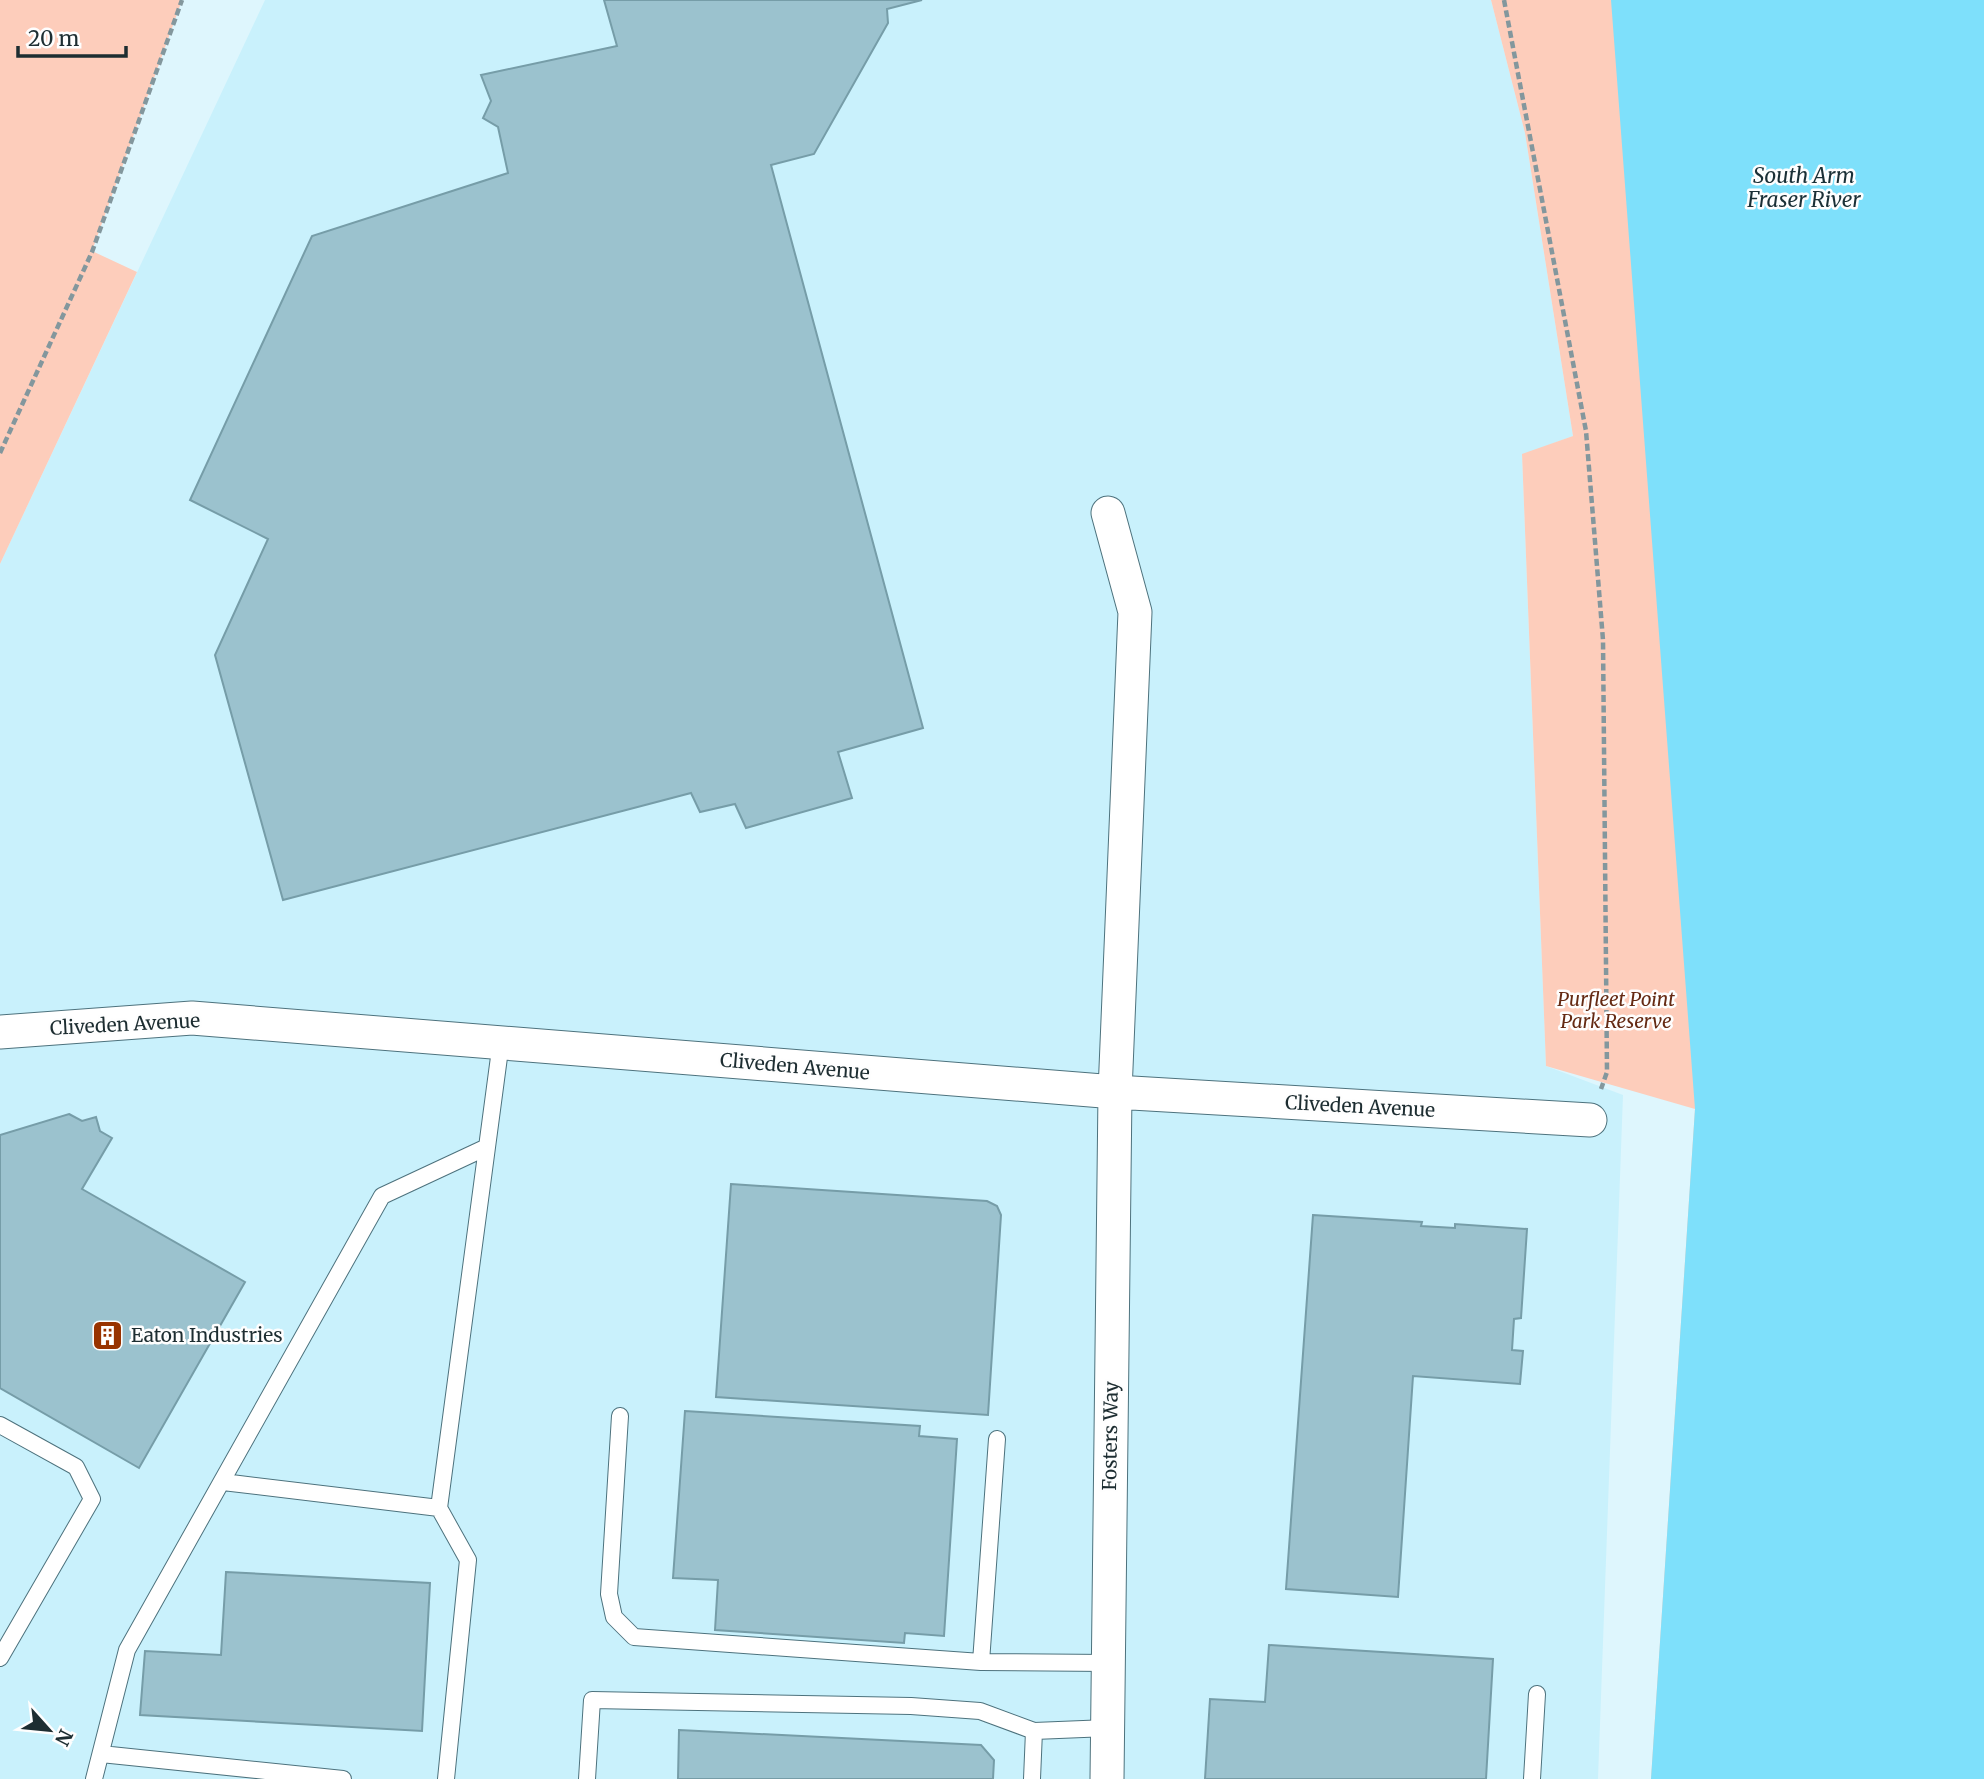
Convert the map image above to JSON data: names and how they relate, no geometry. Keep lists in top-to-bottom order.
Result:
{
  "streets": {
    "street": ["Cliveden Avenue", "Fosters Way"]
  },
  "crossings": [
    ["Cliveden Avenue", "Fosters Way"]
  ],
  "water": ["South Arm Fraser River"],
  "parks": ["Purfleet Point Park Reserve"],
  "places": {
    "building": ["Eaton Industries"]
  },
  "scale_bar": "20 m",
  "north": "bottom right"
}
